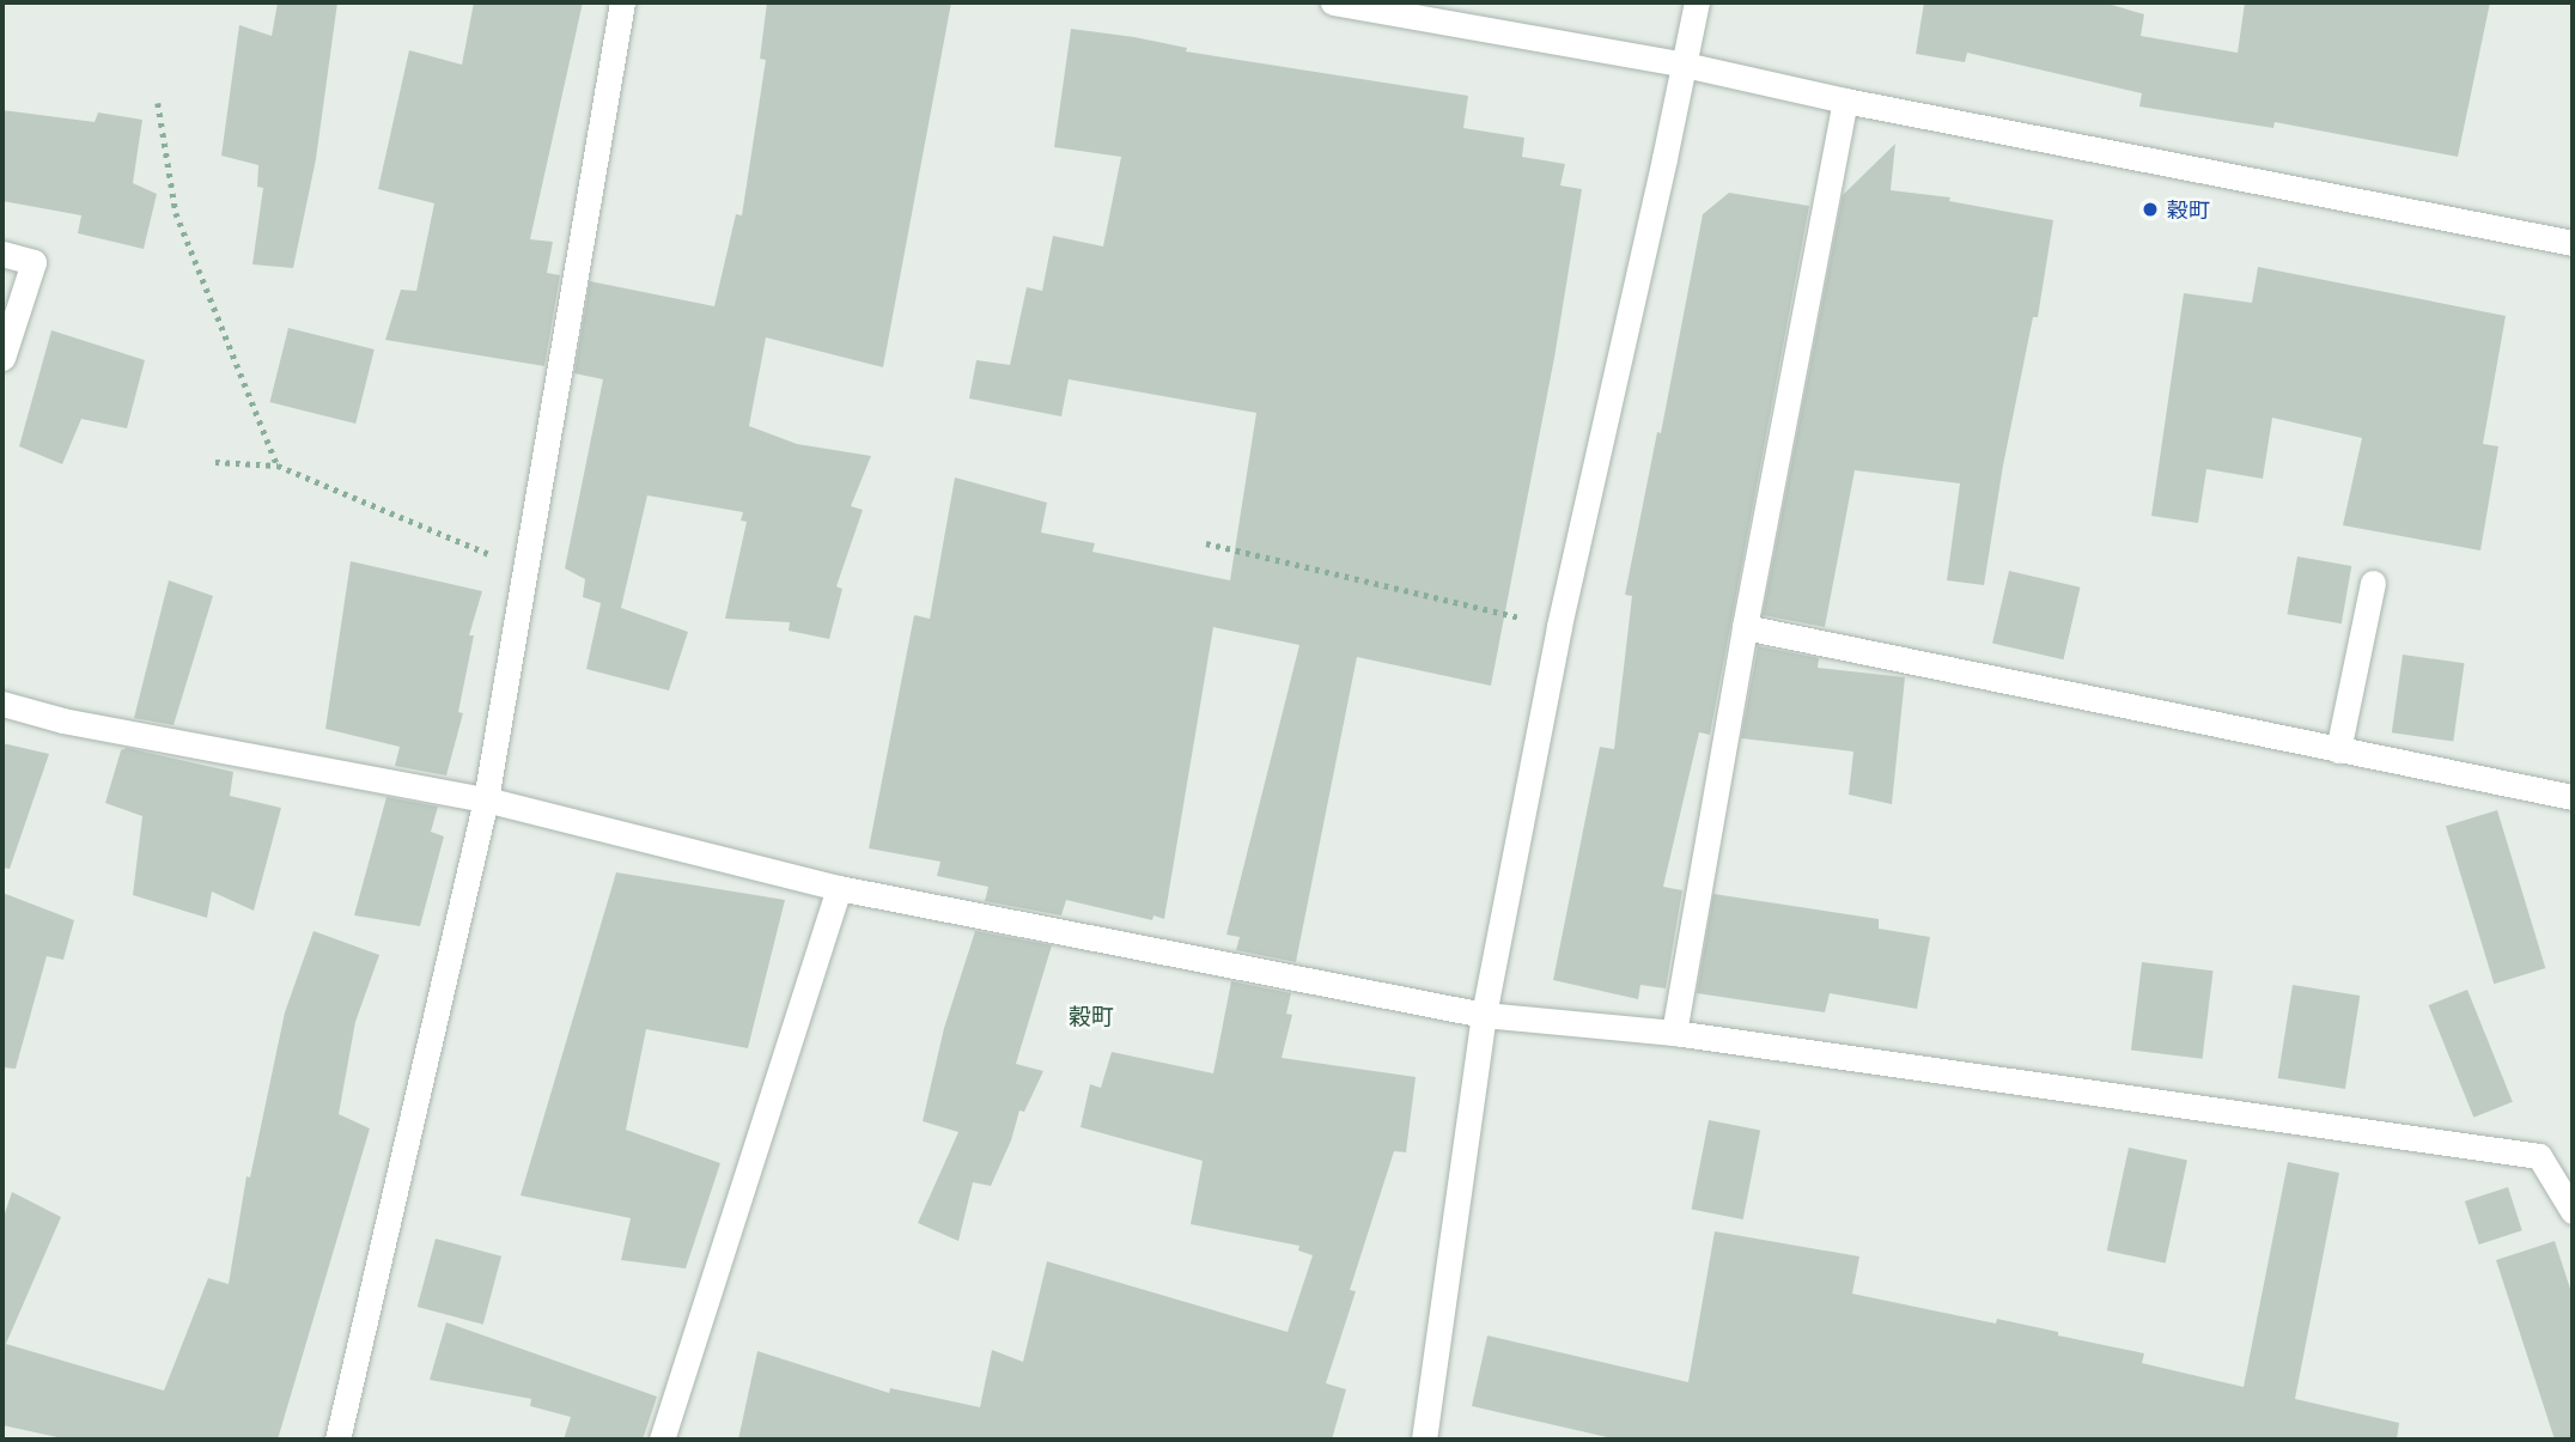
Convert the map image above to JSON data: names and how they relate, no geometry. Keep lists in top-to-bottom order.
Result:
{
  "districts": ["穀町"],
  "places": ["穀町"]
}
